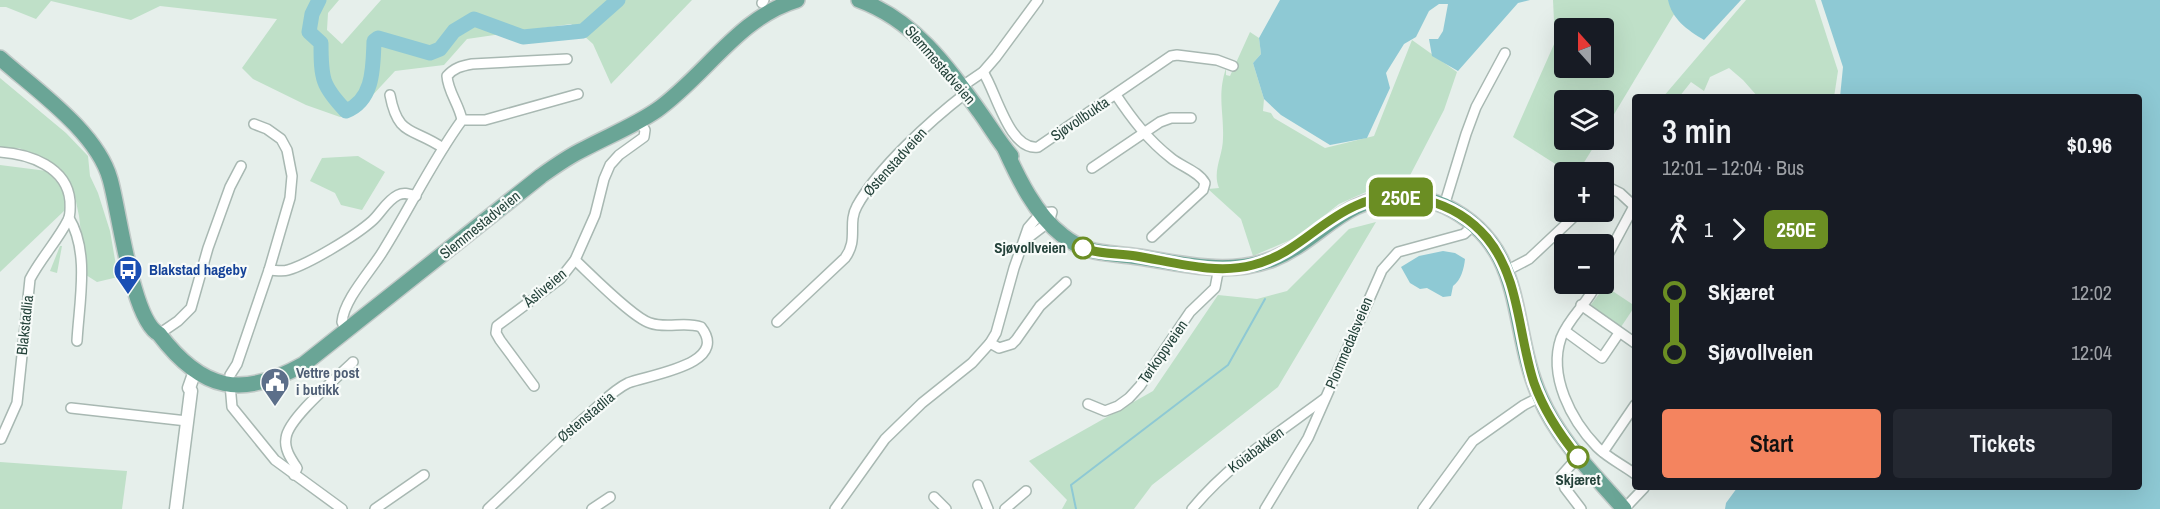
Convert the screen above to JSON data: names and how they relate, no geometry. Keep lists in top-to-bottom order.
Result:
{
  "streets": {
    "main road": ["Slemmestadveien"],
    "street": [
      "Sjøvollbukta",
      "Østenstadveien",
      "Åsliveien",
      "Blakstadlia",
      "Plommedalsveien",
      "Tørkoppveien",
      "Østenstadlia",
      "Koiabakken"
    ]
  },
  "crossings": [
    ["Slemmestadveien", "Østenstadveien"],
    ["Slemmestadveien", "Åsliveien"],
    ["Slemmestadveien", "Plommedalsveien"],
    ["Slemmestadveien", "Tørkoppveien"],
    ["Åsliveien", "Østenstadlia"],
    ["Plommedalsveien", "Koiabakken"]
  ],
  "places": {
    "other": ["Sjøvollveien", "Skjæret"],
    "bus stop": ["Blakstad hageby"],
    "public building": ["Vettre post i butikk"]
  },
  "lines": ["bus line 250E"],
  "north": "top",
  "page": {
    "on_map": "250E",
    "map_buttons": ["+", "−"],
    "heading": ["3 min", "12:01 – 12:04 · Bus", "$0.96"],
    "legs": ["1", "250E"],
    "list": [
      {
        "name": "Skjæret",
        "value": "12:02"
      },
      {
        "name": "Sjøvollveien",
        "value": "12:04"
      }
    ],
    "buttons": ["Start", "Tickets"]
  }
}
